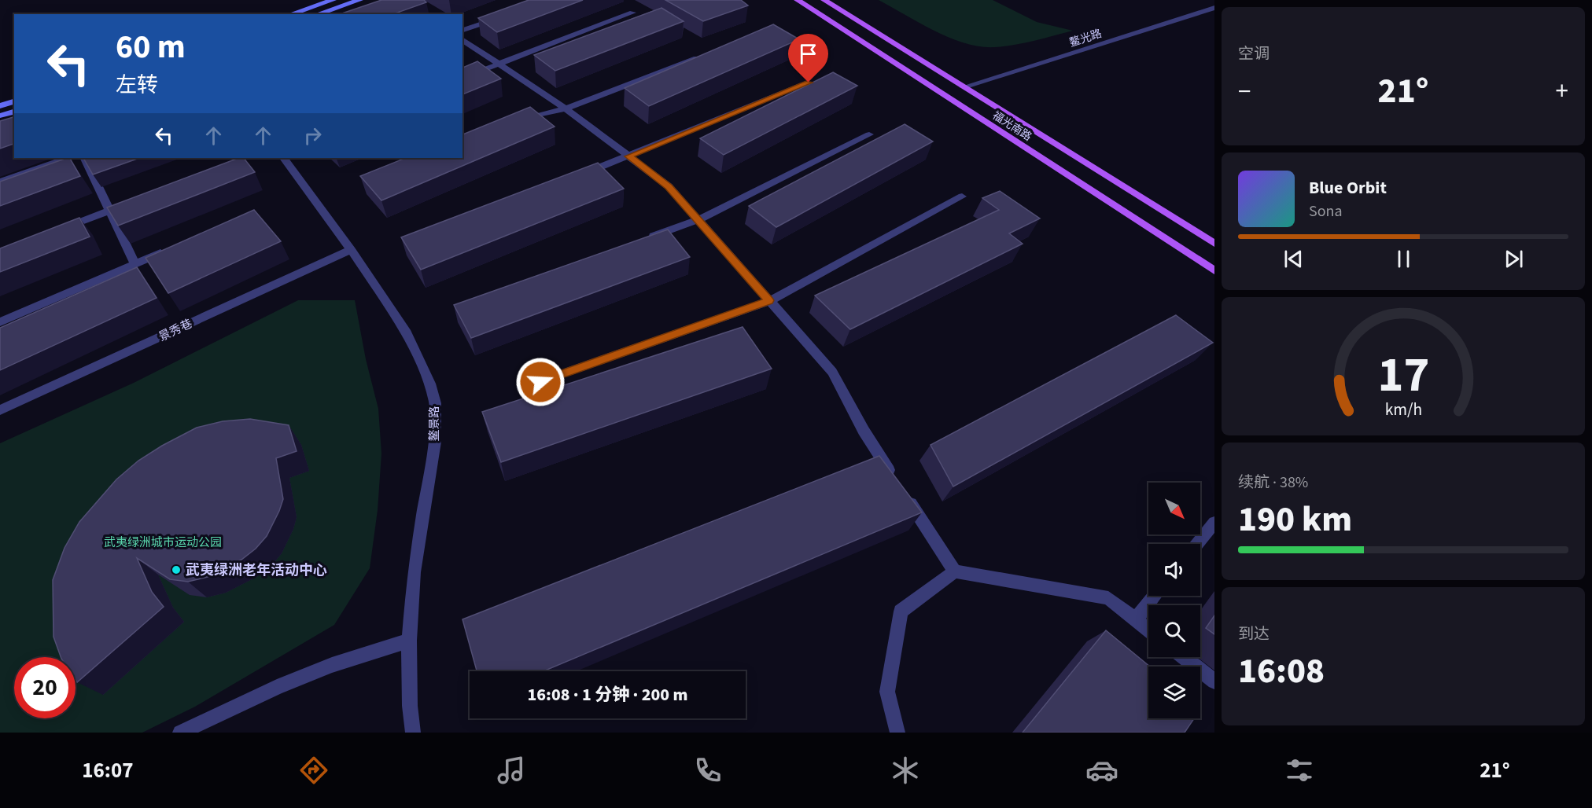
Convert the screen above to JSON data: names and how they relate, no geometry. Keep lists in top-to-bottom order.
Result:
{
  "streets": {
    "main road": ["福光南路"],
    "street": ["鳌光路", "景秀巷", "鳌景路"]
  },
  "crossings": [
    ["鳌光路", "福光南路"],
    ["景秀巷", "鳌景路"]
  ],
  "parks": ["武夷绿洲城市运动公园"],
  "places": ["武夷绿洲老年活动中心"],
  "north": "bottom right",
  "page": {
    "tile": [
      "空调",
      ["续航 · 38%", "190 km"],
      ["到达", "16:08"]
    ],
    "turn": ["60 m", "左转"],
    "heat": ["−", "21°", "+"],
    "song": ["Blue Orbit", "Sona"],
    "limit": "20",
    "trip": "16:08 · 1 分钟 · 200 m",
    "tabs": ["16:07", "21°"],
    "gauge": ["17", "km/h"]
  }
}
